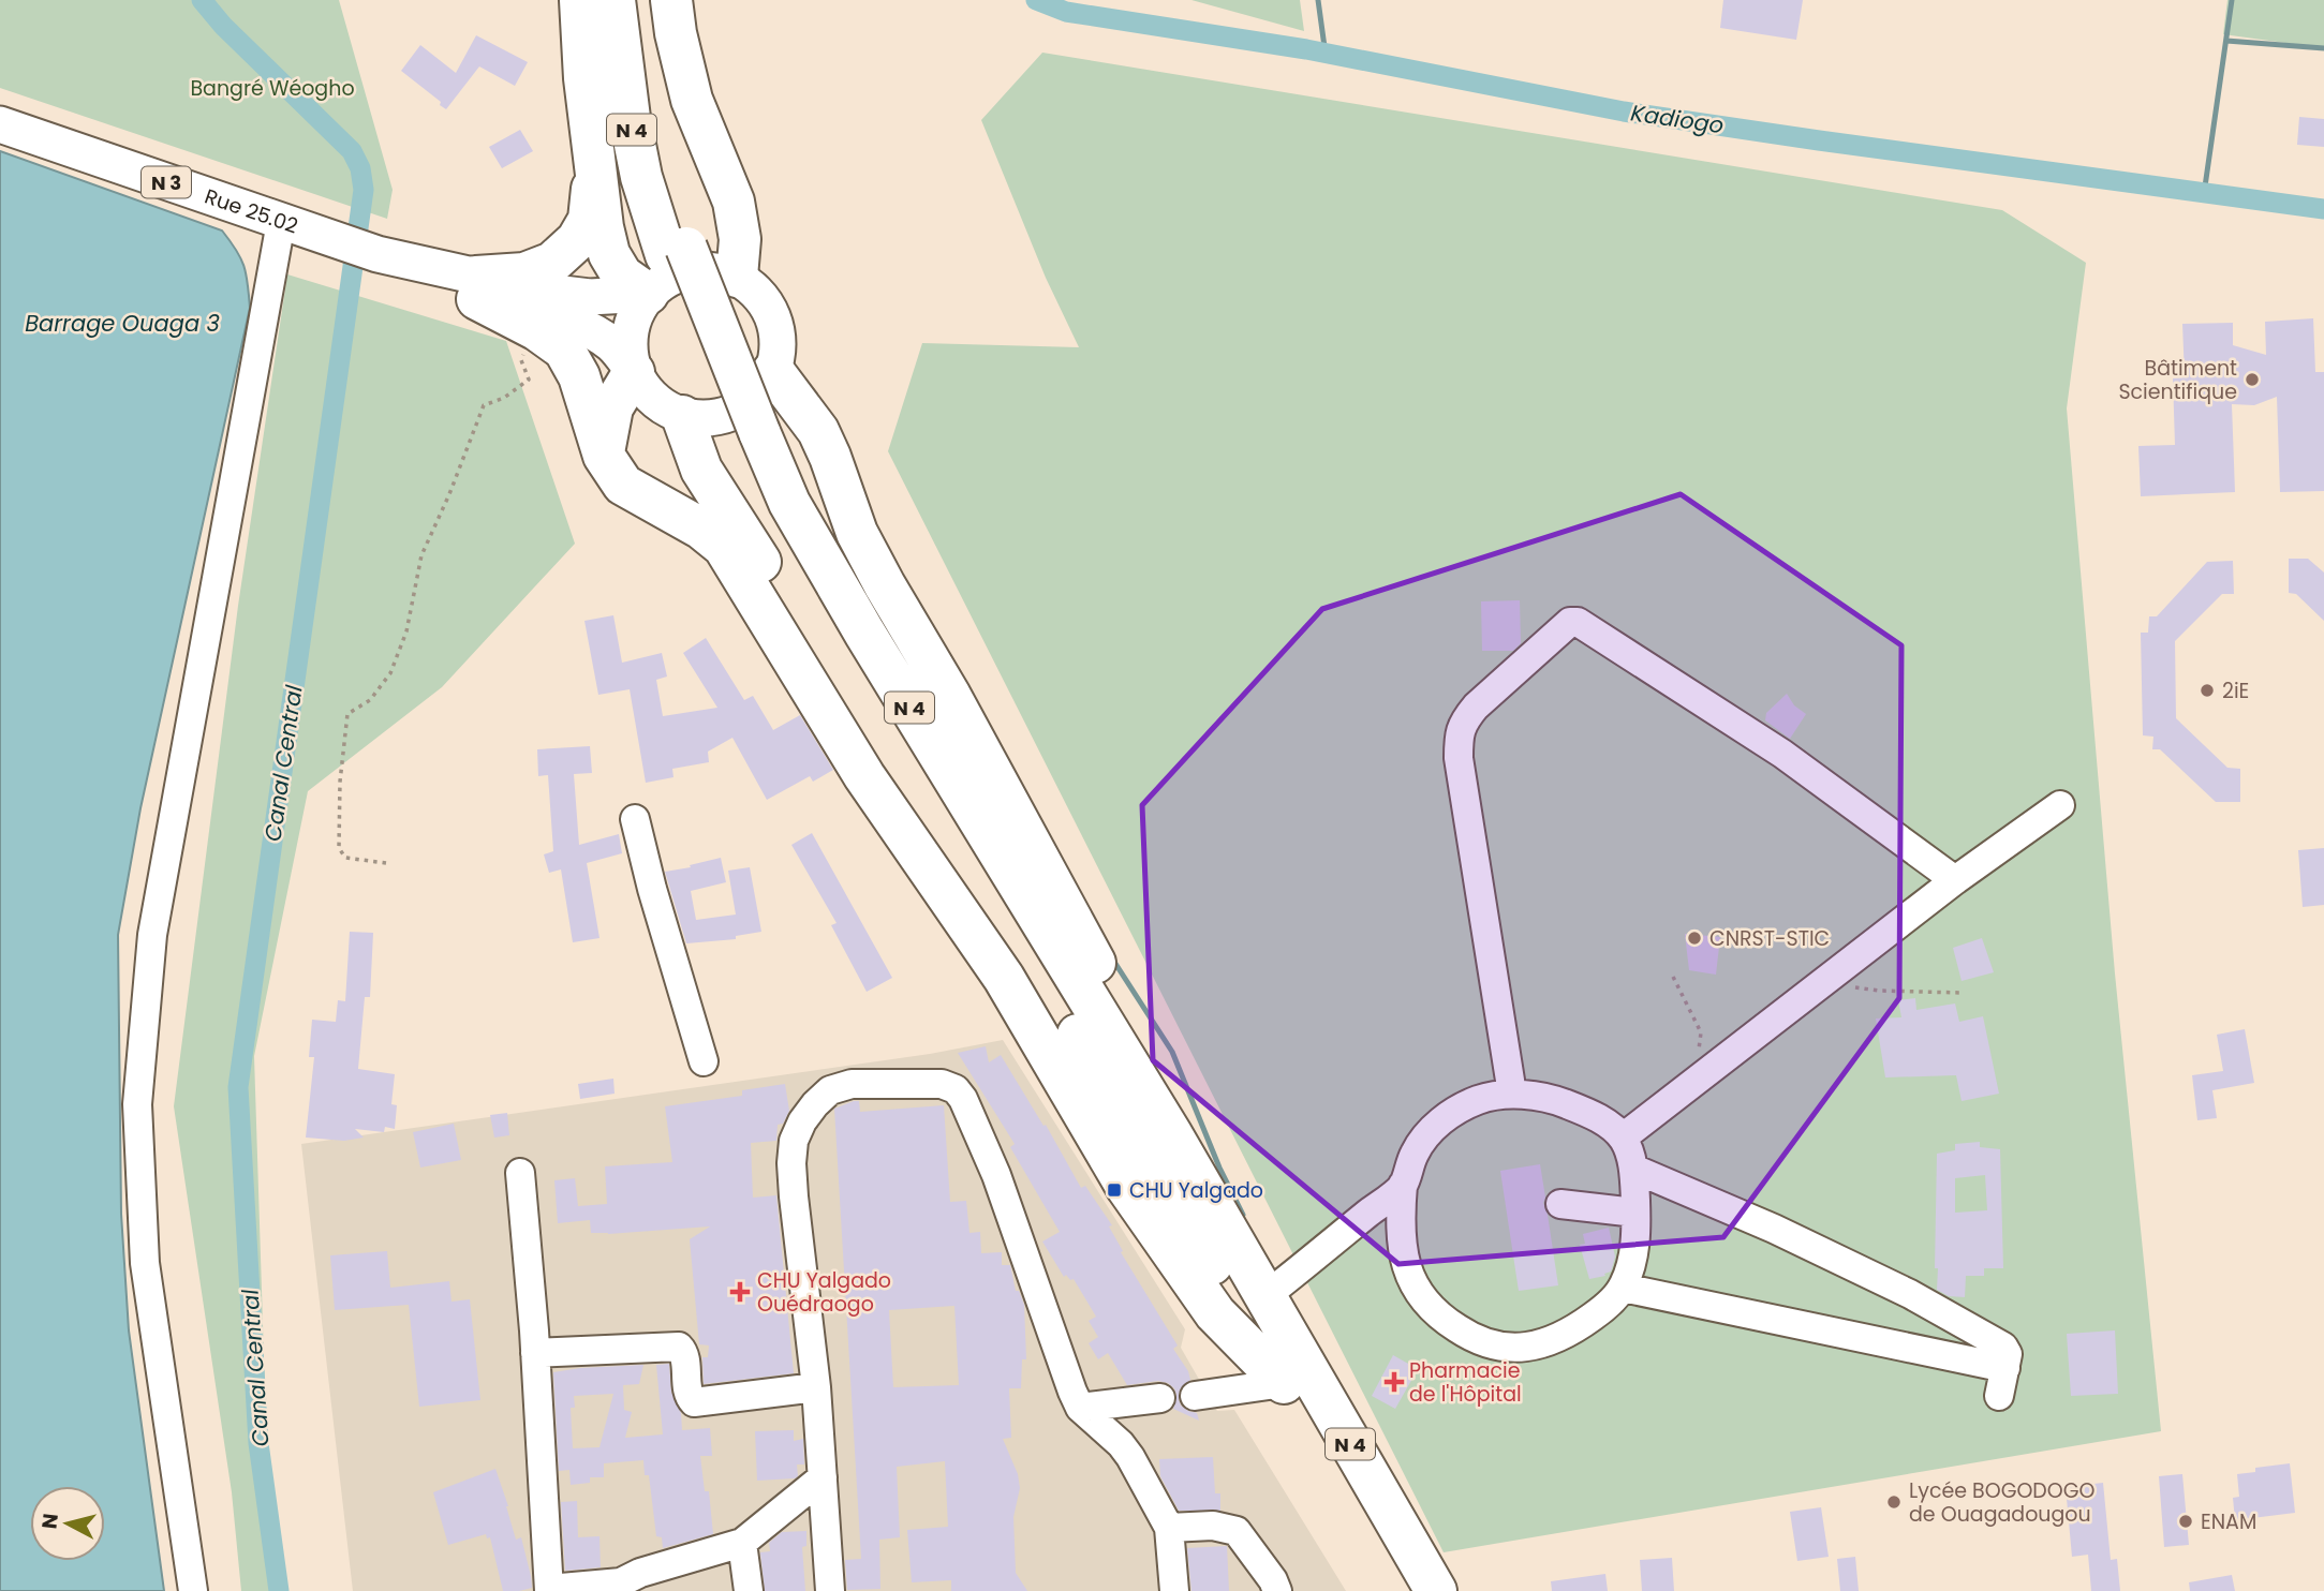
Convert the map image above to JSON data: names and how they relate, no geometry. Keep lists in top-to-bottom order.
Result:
{
  "streets": {
    "highway": ["N 4"],
    "main road": ["N 3", "Rue 25.02"]
  },
  "crossings": [
    ["N 3", "Rue 25.02"]
  ],
  "water": ["Kadiogo", "Barrage Ouaga 3", "Canal Central"],
  "parks": ["Bangré Wéogho"],
  "places": {
    "other": [
      "Bâtiment Scientifique",
      "2iE",
      "CNRST-STIC",
      "Lycée BOGODOGO de Ouagadougou",
      "ENAM"
    ],
    "transit": ["CHU Yalgado"],
    "health": ["CHU Yalgado Ouédraogo", "Pharmacie de l'Hôpital"]
  },
  "north": "left"
}
